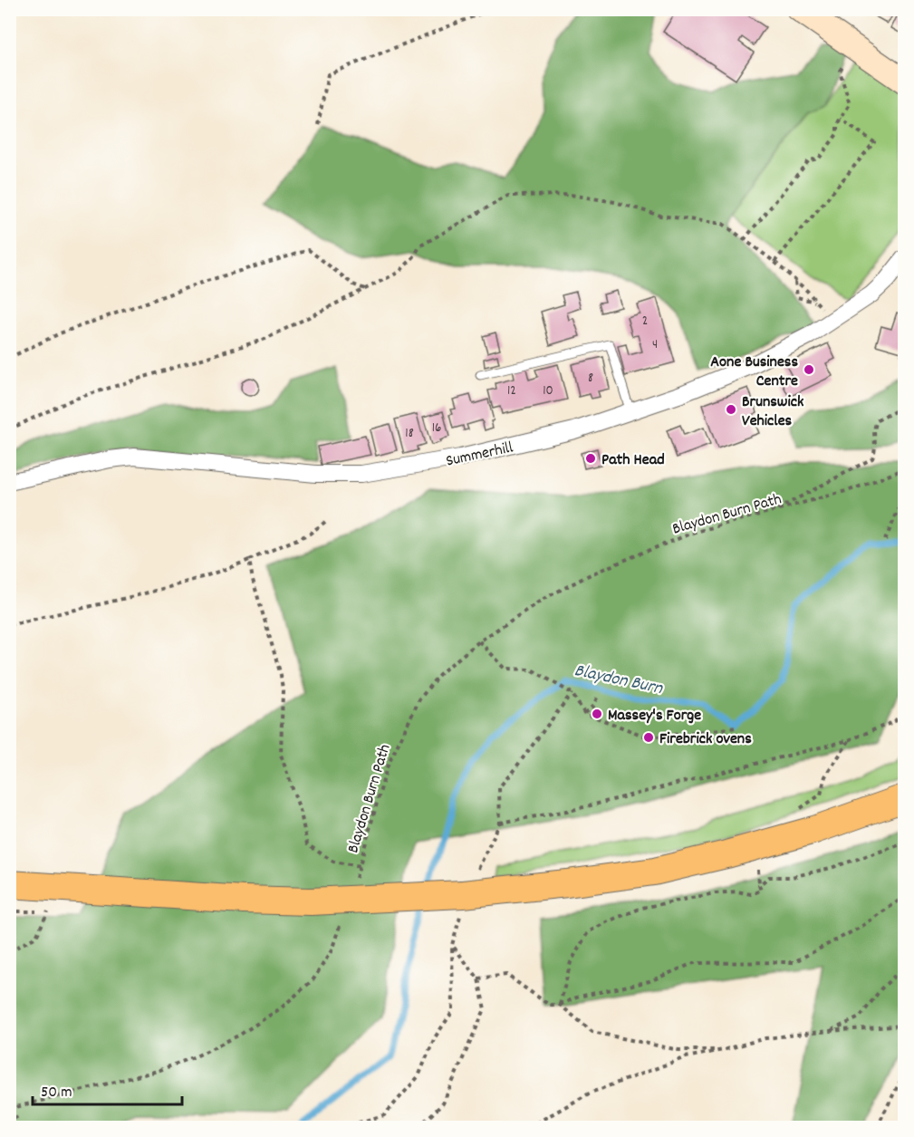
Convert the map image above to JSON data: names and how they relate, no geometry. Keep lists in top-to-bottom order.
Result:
{
  "streets": {
    "street": ["Summerhill"],
    "path": ["Blaydon Burn Path"]
  },
  "water": ["Blaydon Burn"],
  "places": [
    "Aone Business Centre",
    "Brunswick Vehicles",
    "Path Head",
    "Massey's Forge",
    "Firebrick ovens"
  ],
  "house_numbers": [
    "2",
    "4",
    "8",
    "12",
    "10",
    "16",
    "18"
  ],
  "scale_bar": "50 m"
}
